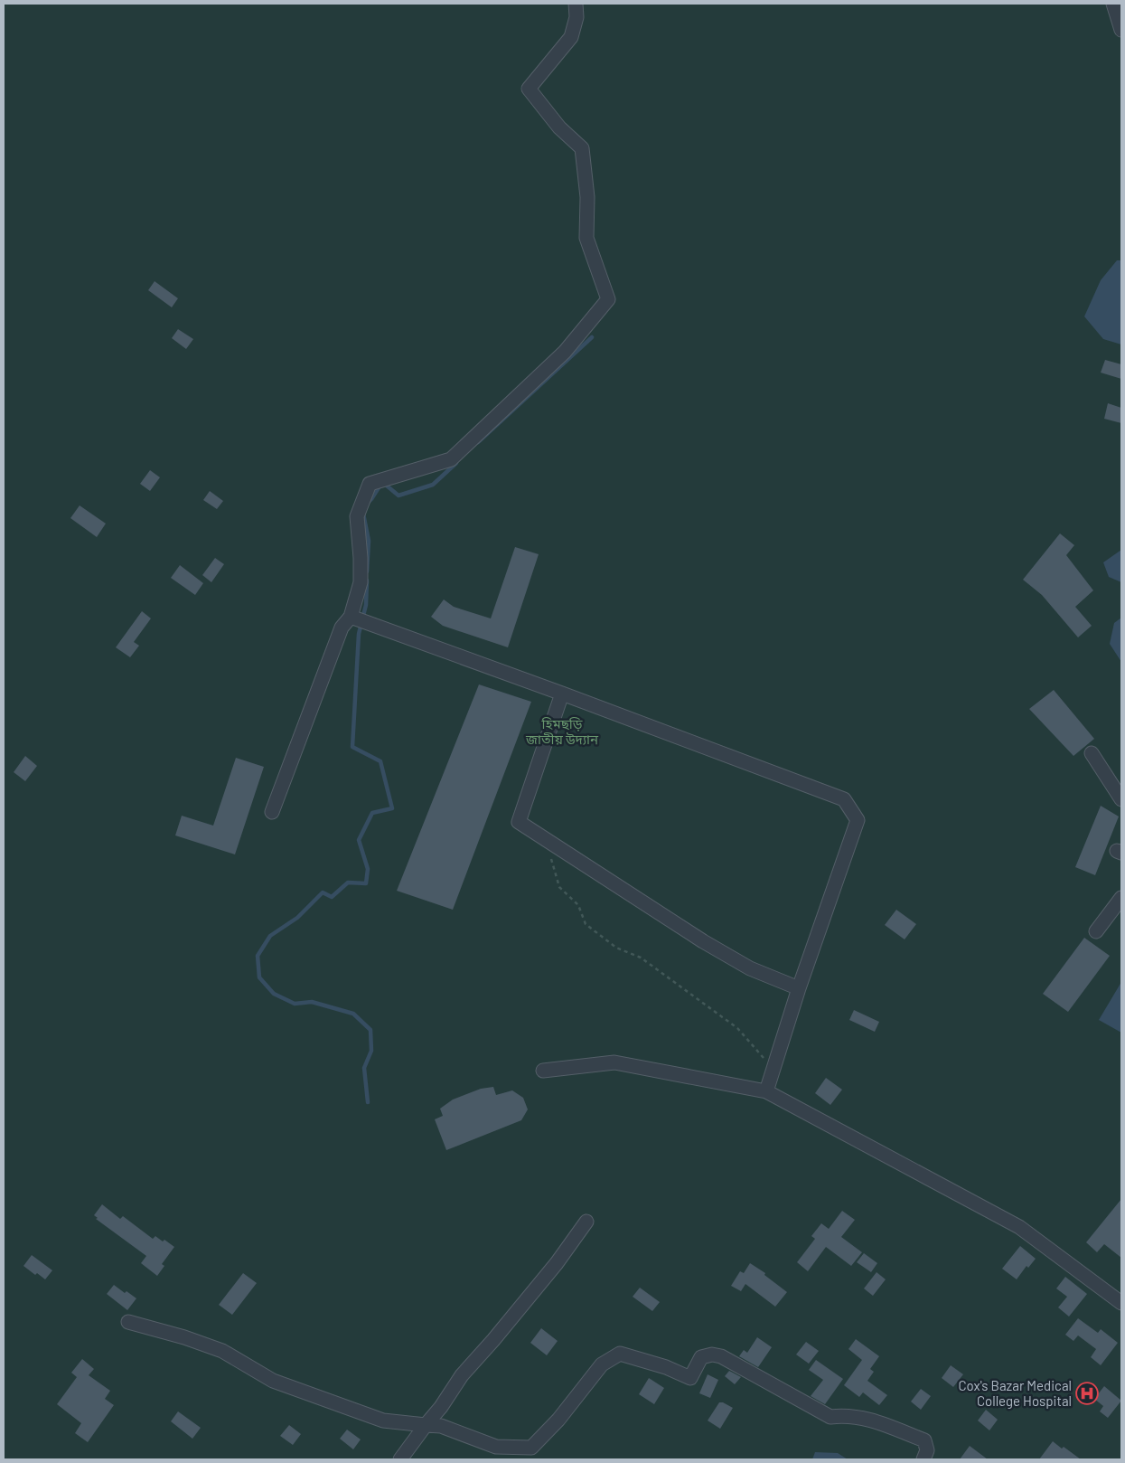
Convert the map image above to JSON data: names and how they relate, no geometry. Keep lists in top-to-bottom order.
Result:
{
  "parks": ["হিমছড়ি জাতীয় উদ্যান"],
  "places": {
    "hospital": ["Cox's Bazar Medical College Hospital"]
  }
}
